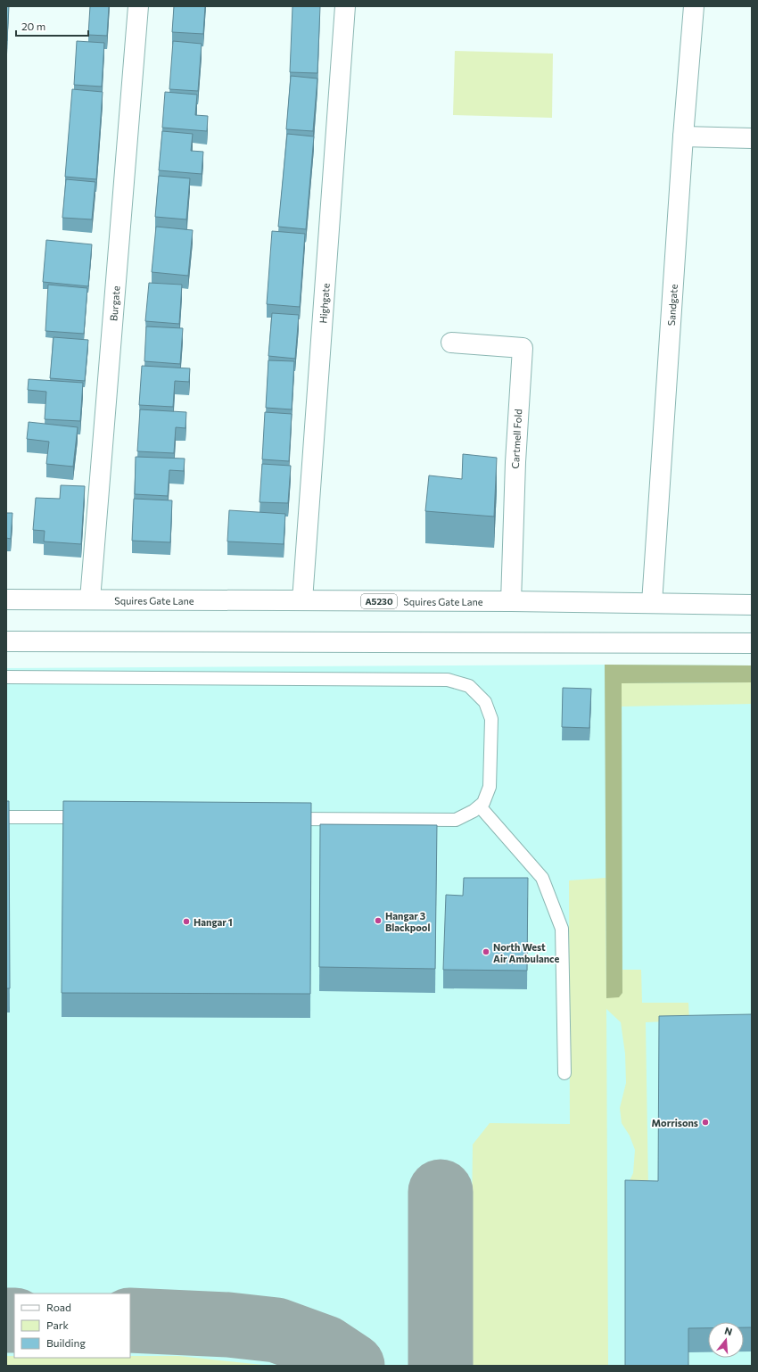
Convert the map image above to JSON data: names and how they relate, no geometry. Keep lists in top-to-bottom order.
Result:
{
  "streets": {
    "street": [
      "Burgate",
      "Highgate",
      "Sandgate",
      "Cartmell Fold",
      "Squires Gate Lane",
      "A5230"
    ]
  },
  "crossings": [
    ["Burgate", "Squires Gate Lane"],
    ["Highgate", "Squires Gate Lane"],
    ["Sandgate", "Squires Gate Lane"],
    ["Cartmell Fold", "Squires Gate Lane"]
  ],
  "places": [
    "Hangar 3 Blackpool",
    "Hangar 1",
    "North West Air Ambulance",
    "Morrisons"
  ],
  "legend": ["Road", "Park", "Building"],
  "scale_bar": "20 m",
  "north": "top"
}
